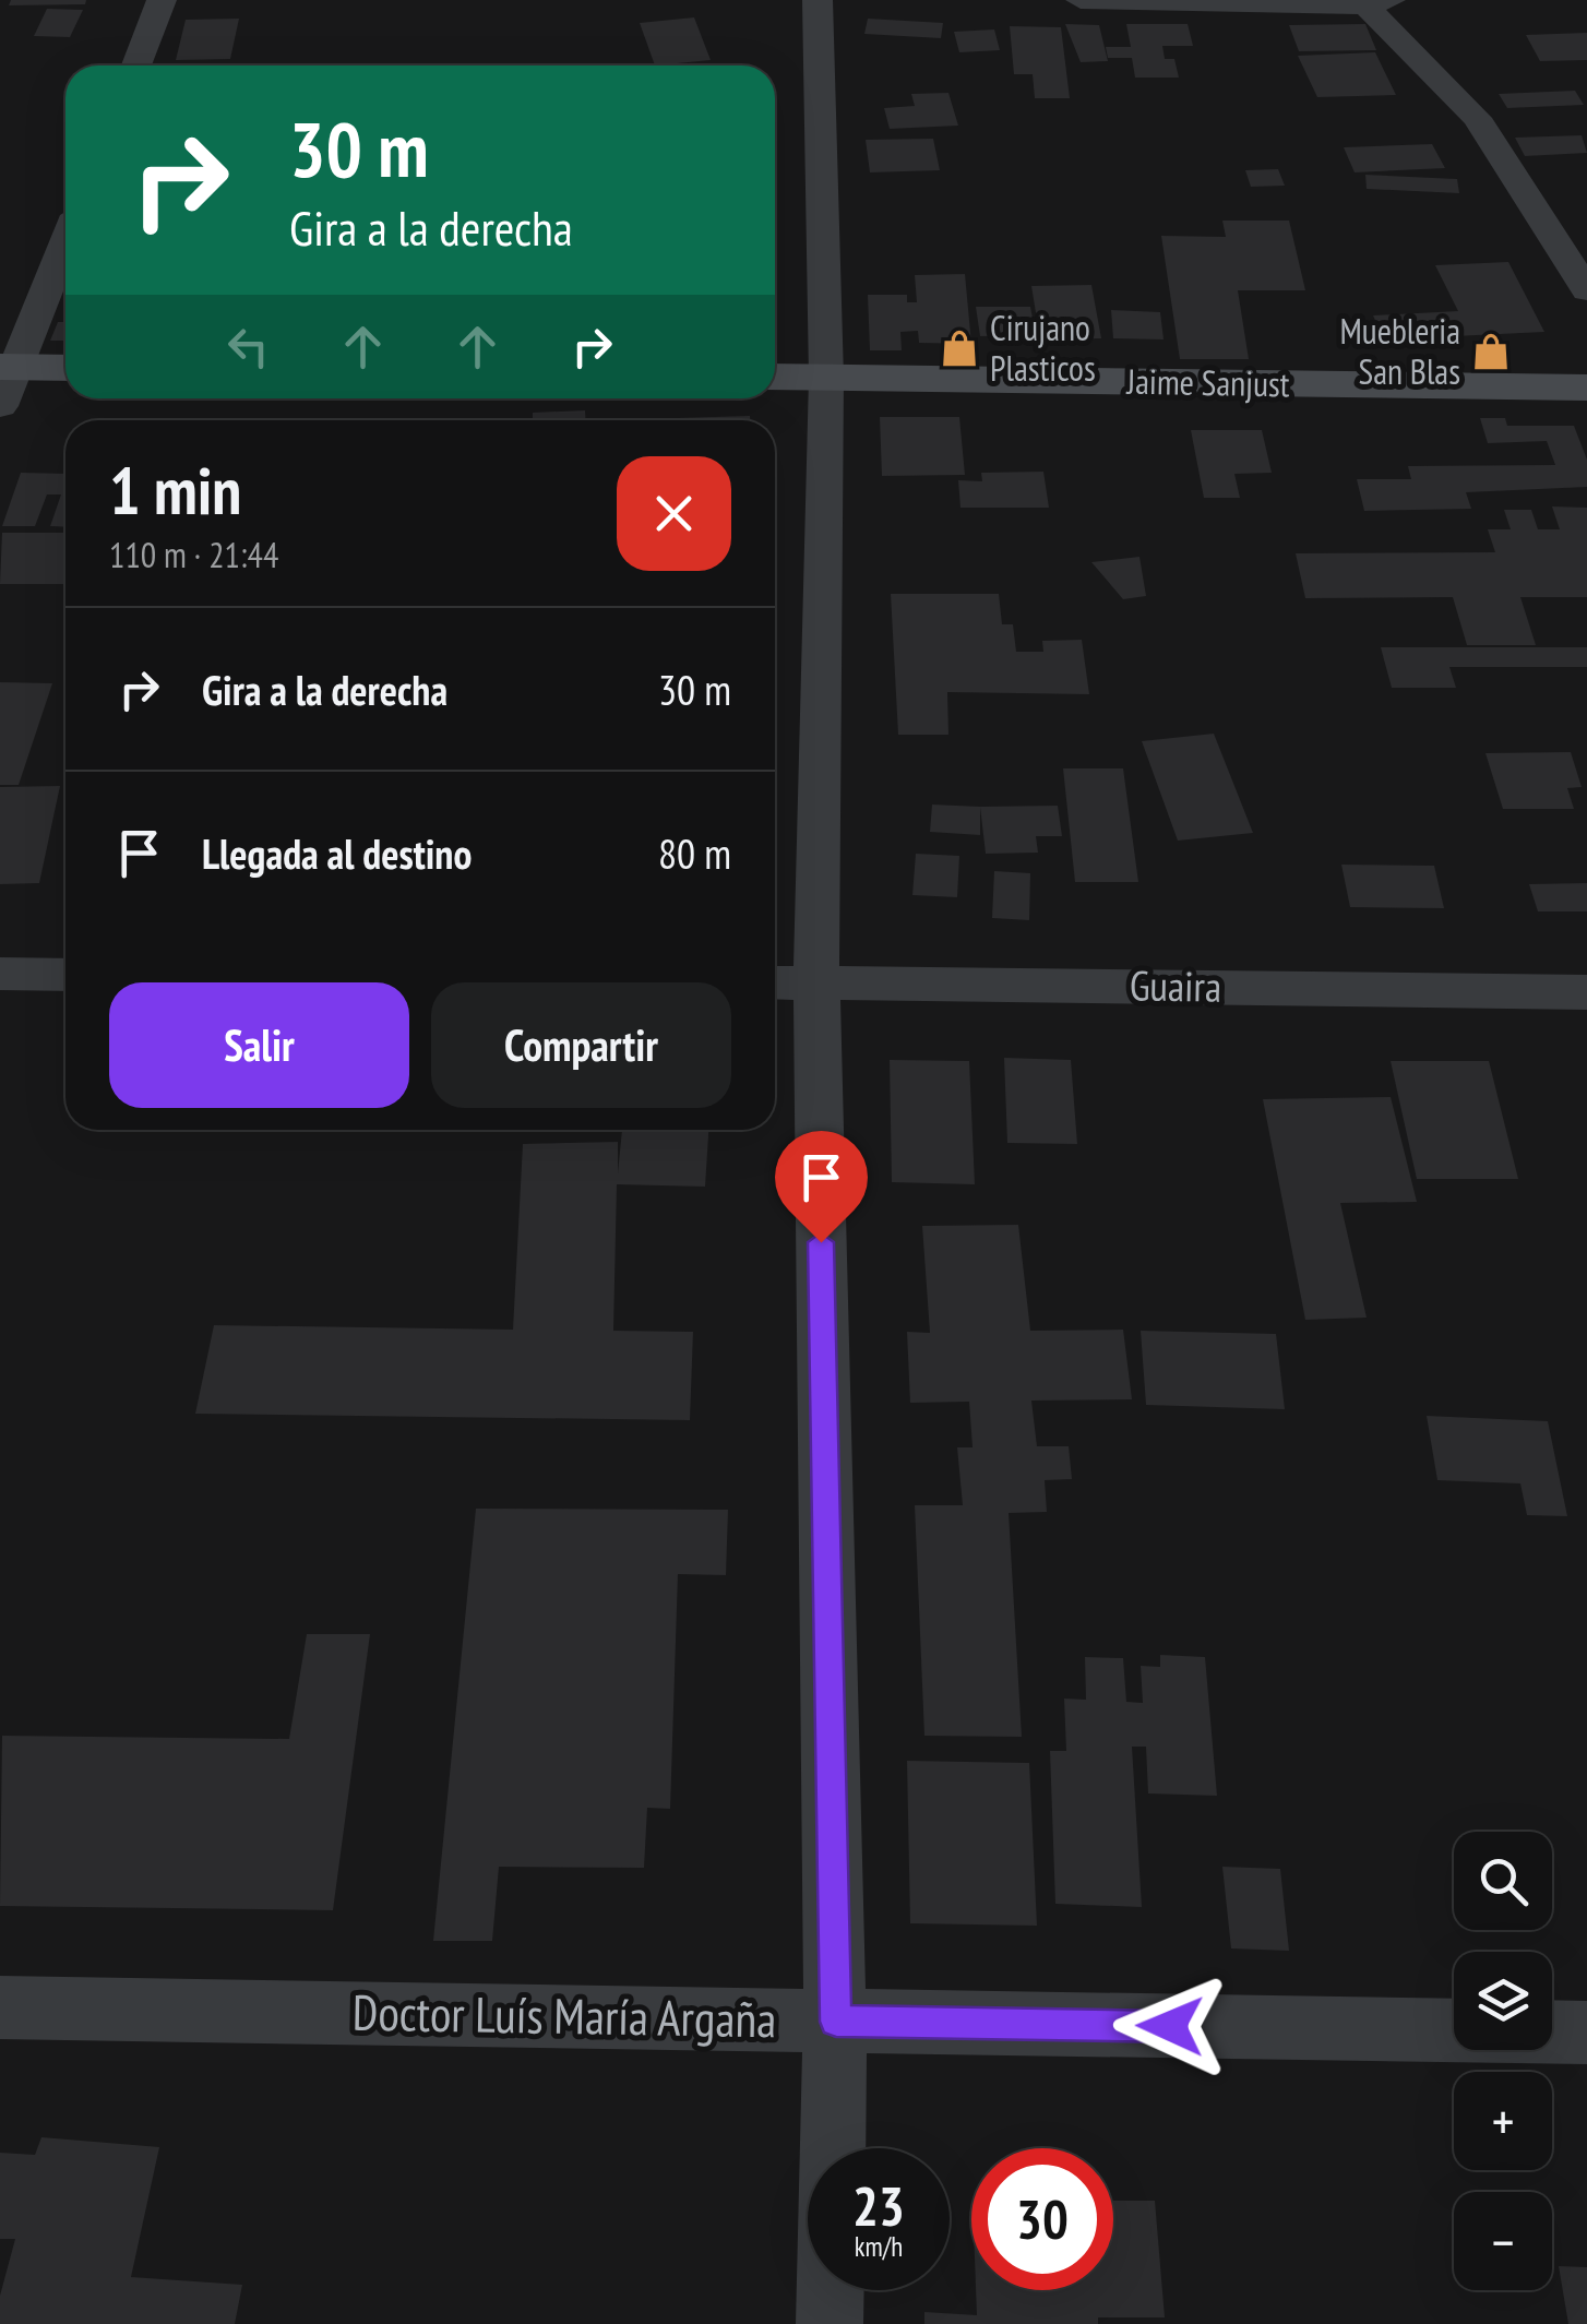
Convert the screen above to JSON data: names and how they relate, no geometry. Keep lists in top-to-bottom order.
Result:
{
  "streets": {
    "main road": ["Jaime Sanjust"],
    "street": ["Guaira", "Doctor Luís María Argaña"]
  },
  "places": {
    "shop": ["Cirujano Plasticos", "Muebleria San Blas"]
  },
  "page": {
    "turn": ["30 m", "Gira a la derecha"],
    "heading": ["1 min", "110 m · 21:44"],
    "list": [
      {
        "name": "Gira a la derecha",
        "value": "30 m"
      },
      {
        "name": "Llegada al destino",
        "value": "80 m"
      }
    ],
    "buttons": ["Salir", "Compartir"],
    "map_buttons": ["+", "−"],
    "speed": "23 km/h",
    "limit": "30"
  }
}
